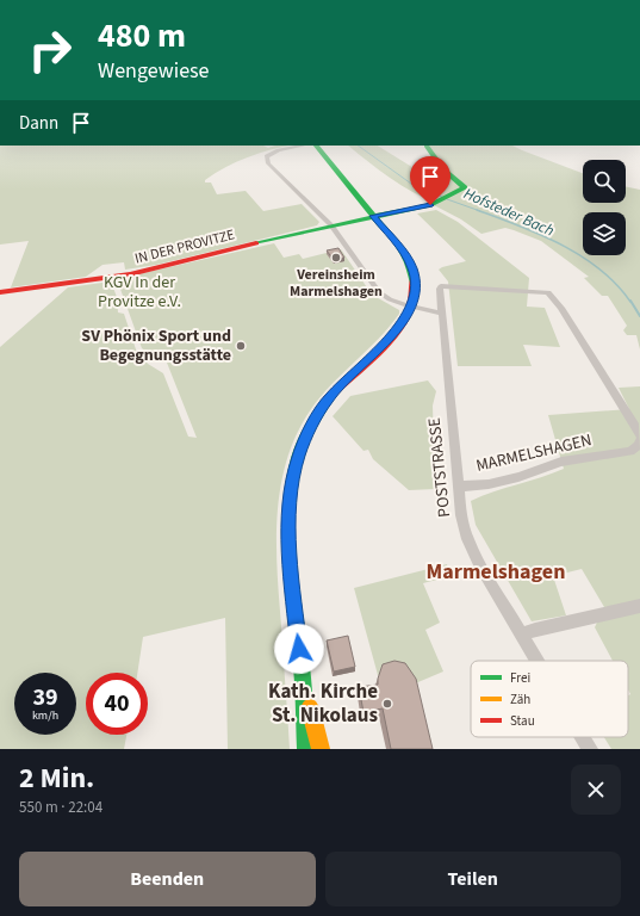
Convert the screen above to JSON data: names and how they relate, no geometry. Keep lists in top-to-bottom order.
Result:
{
  "streets": {
    "street": ["IN DER PROVITZE", "MARMELSHAGEN", "POSTSTRASSE"]
  },
  "crossings": [
    ["MARMELSHAGEN", "POSTSTRASSE"]
  ],
  "districts": ["Marmelshagen"],
  "water": ["Hofsteder Bach"],
  "parks": ["KGV In der Provitze e.V."],
  "places": ["Vereinsheim Marmelshagen", "SV Phönix Sport und Begegnungsstätte", "Kath. Kirche St. Nikolaus"],
  "legend": ["Frei", "Zäh", "Stau"],
  "page": {
    "turn": ["480 m", "Wengewiese"],
    "then": "Dann",
    "speed": "39 km/h",
    "limit": "40",
    "heading": ["2 Min.", "550 m · 22:04"],
    "buttons": ["Beenden", "Teilen"]
  }
}
